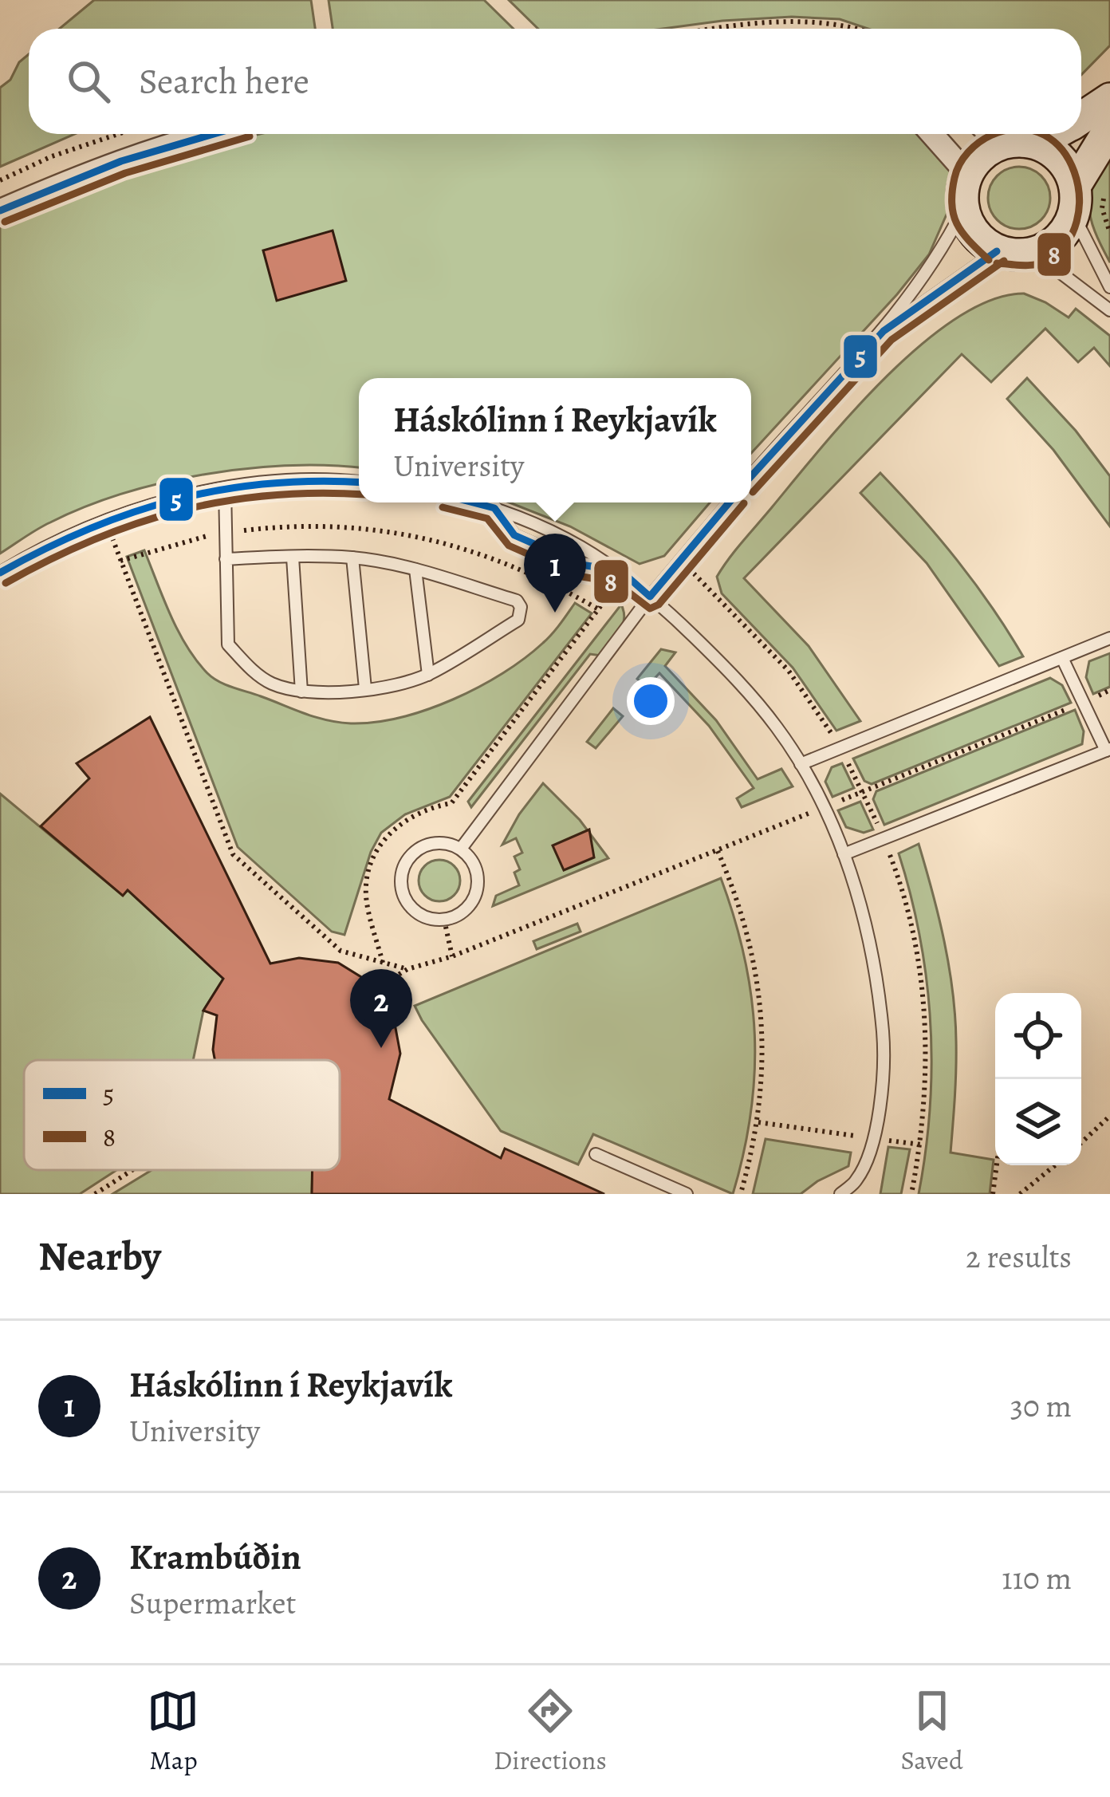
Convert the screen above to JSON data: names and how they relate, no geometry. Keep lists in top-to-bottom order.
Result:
{
  "lines": ["transit line 5", "transit line 8"],
  "legend": ["5", "8"],
  "page": {
    "search": "Search here",
    "popup": ["Háskólinn í Reykjavík", "University"],
    "pins": ["1", "2"],
    "heading": ["Nearby", "2 results"],
    "list": [
      {
        "mark": "1",
        "name": "Háskólinn í Reykjavík",
        "note": "University",
        "value": "30 m"
      },
      {
        "mark": "2",
        "name": "Krambúðin",
        "note": "Supermarket",
        "value": "110 m"
      }
    ],
    "nav": ["Map", "Directions", "Saved"]
  }
}
